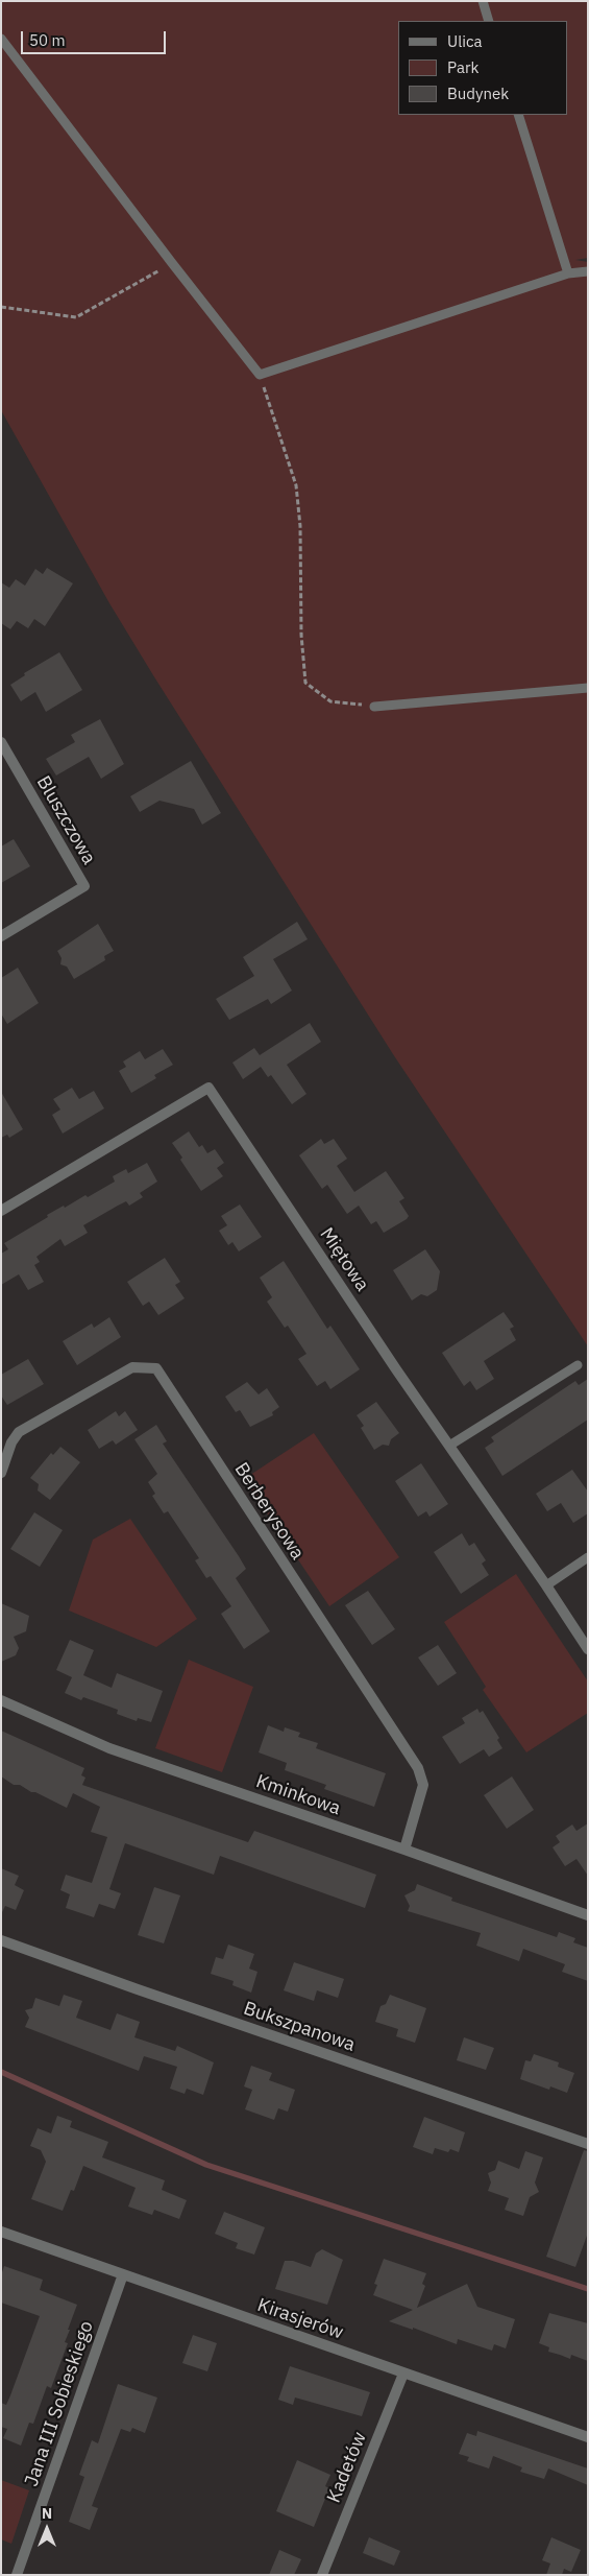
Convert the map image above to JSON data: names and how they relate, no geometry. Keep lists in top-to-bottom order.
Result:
{
  "streets": {
    "street": [
      "Bluszczowa",
      "Miętowa",
      "Berberysowa",
      "Kminkowa",
      "Bukszpanowa",
      "Kirasjerów",
      "Jana III Sobieskiego",
      "Kadetów"
    ]
  },
  "crossings": [
    ["Berberysowa", "Kminkowa"],
    ["Kirasjerów", "Jana III Sobieskiego"],
    ["Kirasjerów", "Kadetów"]
  ],
  "legend": ["Ulica", "Park", "Budynek"],
  "scale_bar": "50 m",
  "north": "top"
}
